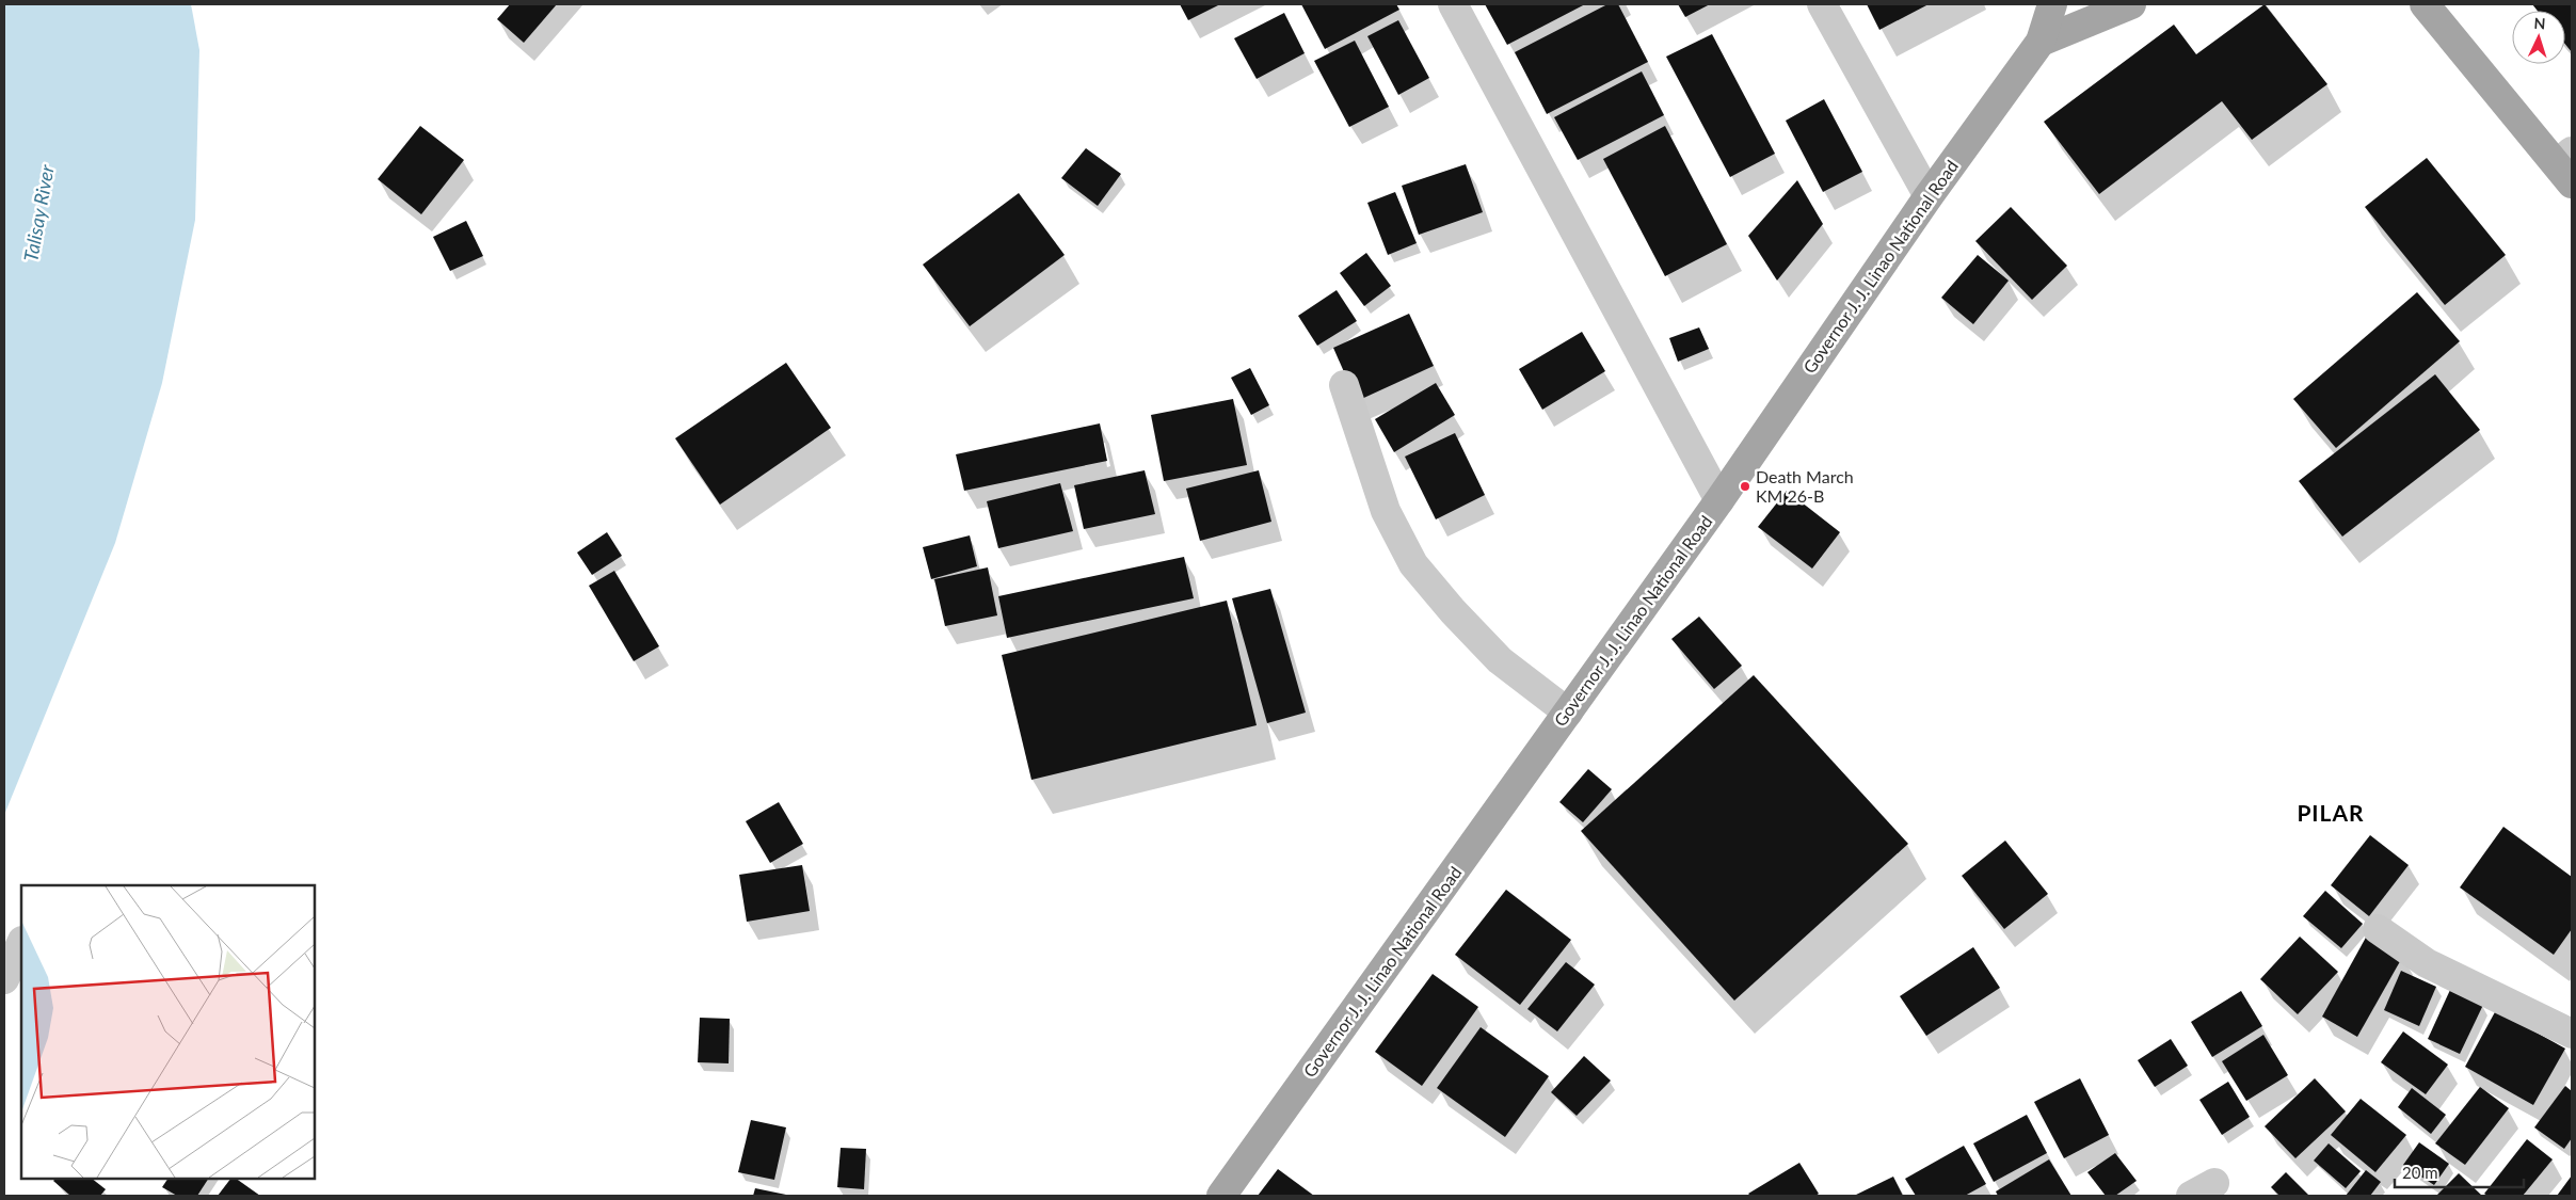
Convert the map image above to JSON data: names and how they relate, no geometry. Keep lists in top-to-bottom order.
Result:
{
  "streets": {
    "main road": ["Governor J. J. Linao National Road"]
  },
  "districts": ["PILAR"],
  "water": ["Talisay River"],
  "places": ["Death March KM 26-B"],
  "scale_bar": "20 m",
  "north": "top"
}
